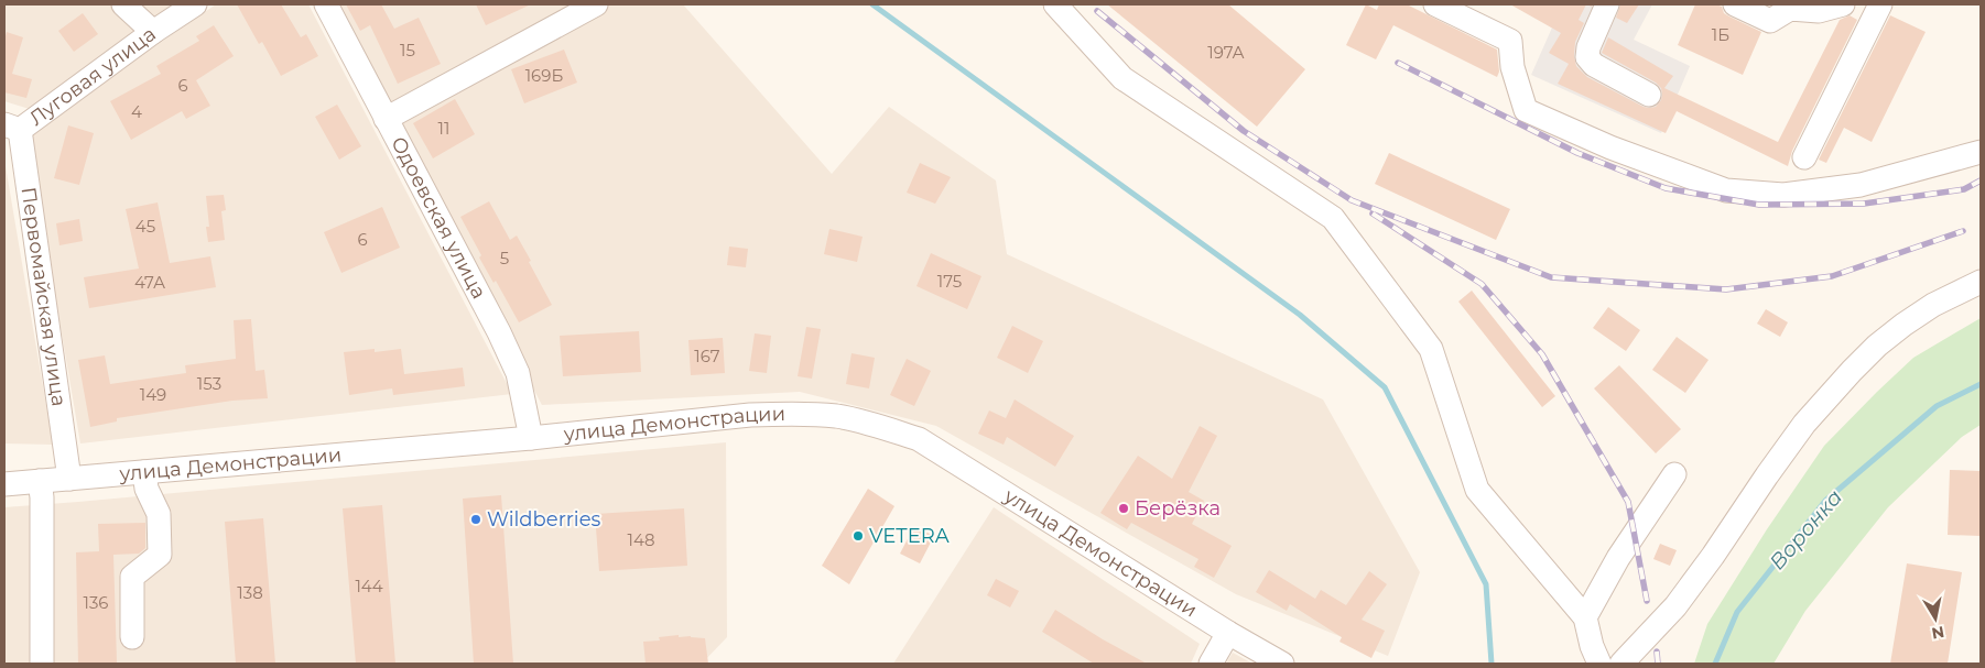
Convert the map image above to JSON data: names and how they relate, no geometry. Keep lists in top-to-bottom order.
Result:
{
  "streets": {
    "street": [
      "Луговая улица",
      "Одоевская улица",
      "Первомайская улица",
      "улица Демонстрации"
    ]
  },
  "crossings": [
    ["Луговая улица", "Первомайская улица"],
    ["Одоевская улица", "улица Демонстрации"],
    ["Первомайская улица", "улица Демонстрации"]
  ],
  "water": ["Воронка"],
  "places": ["Берёзка", "Wildberries", "VETERA"],
  "house_numbers": [
    "1Б",
    "15",
    "197А",
    "169Б",
    "6",
    "4",
    "11",
    "45",
    "6",
    "5",
    "175",
    "47А",
    "167",
    "153",
    "149",
    "148",
    "144",
    "138",
    "136"
  ],
  "north": "bottom"
}
